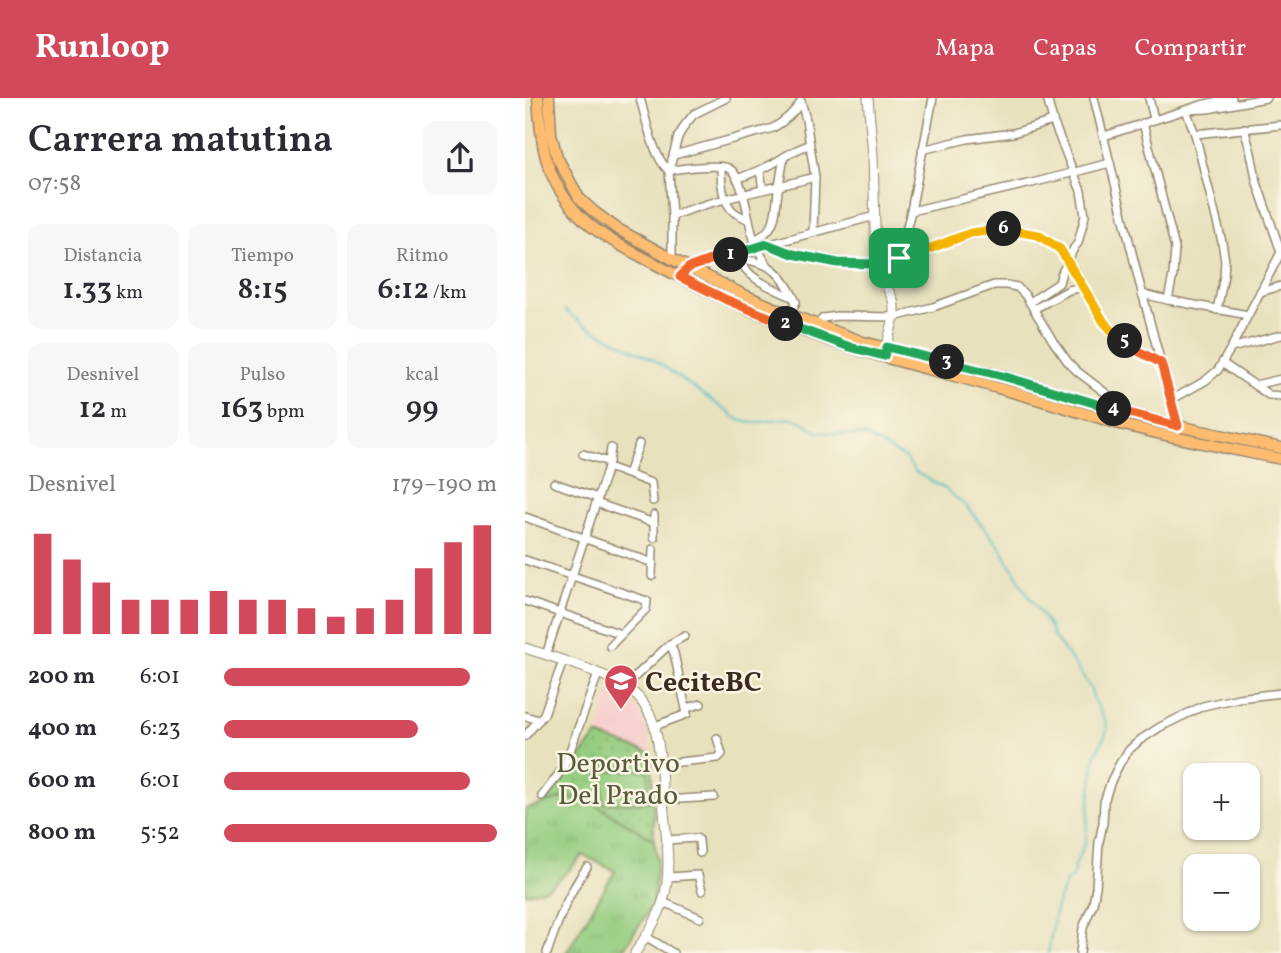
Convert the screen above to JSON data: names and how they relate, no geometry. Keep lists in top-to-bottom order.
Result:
{
  "parks": ["Deportivo Del Prado"],
  "places": {
    "school or university": ["CeciteBC"]
  },
  "page": {
    "header": "Runloop",
    "nav": ["Mapa", "Capas", "Compartir"],
    "heading": ["Carrera matutina", "07:58"],
    "pins": [
      "6",
      "1",
      "2",
      "5",
      "3",
      "4"
    ],
    "stats": [
      ["Distancia", "1.33 km"],
      ["Tiempo", "8:15"],
      ["Ritmo", "6:12 /km"],
      ["Desnivel", "12 m"],
      ["Pulso", "163 bpm"],
      ["kcal", "99"]
    ],
    "chart": ["Desnivel", "179–190 m"],
    "list": [
      {
        "name": "200 m",
        "note": "6:01"
      },
      {
        "name": "400 m",
        "note": "6:23"
      },
      {
        "name": "600 m",
        "note": "6:01"
      },
      {
        "name": "800 m",
        "note": "5:52"
      }
    ],
    "map_buttons": ["+", "−"]
  }
}
